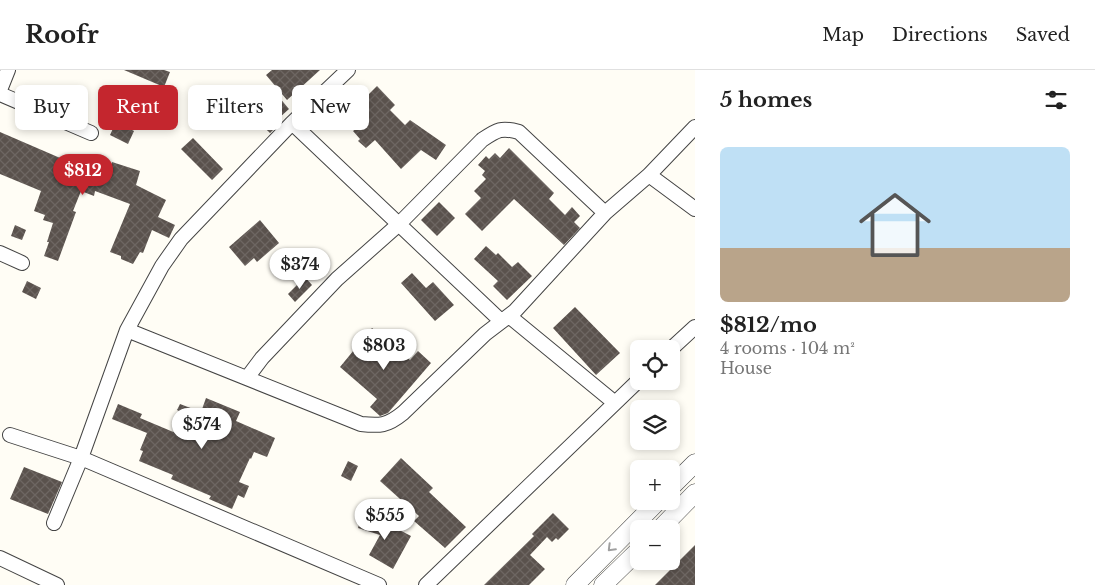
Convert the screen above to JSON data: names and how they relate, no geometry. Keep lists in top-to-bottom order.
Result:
{
  "page": {
    "header": "Roofr",
    "nav": ["Map", "Directions", "Saved"],
    "heading": "5 homes",
    "chip": [
      "Buy",
      "Rent",
      "Filters",
      "New"
    ],
    "list": [
      {
        "name": "$812/mo",
        "note": "4 rooms · 104 m² · House"
      }
    ],
    "price": [
      "$812",
      "$374",
      "$803",
      "$574",
      "$555"
    ],
    "map_buttons": ["+", "−"]
  }
}
